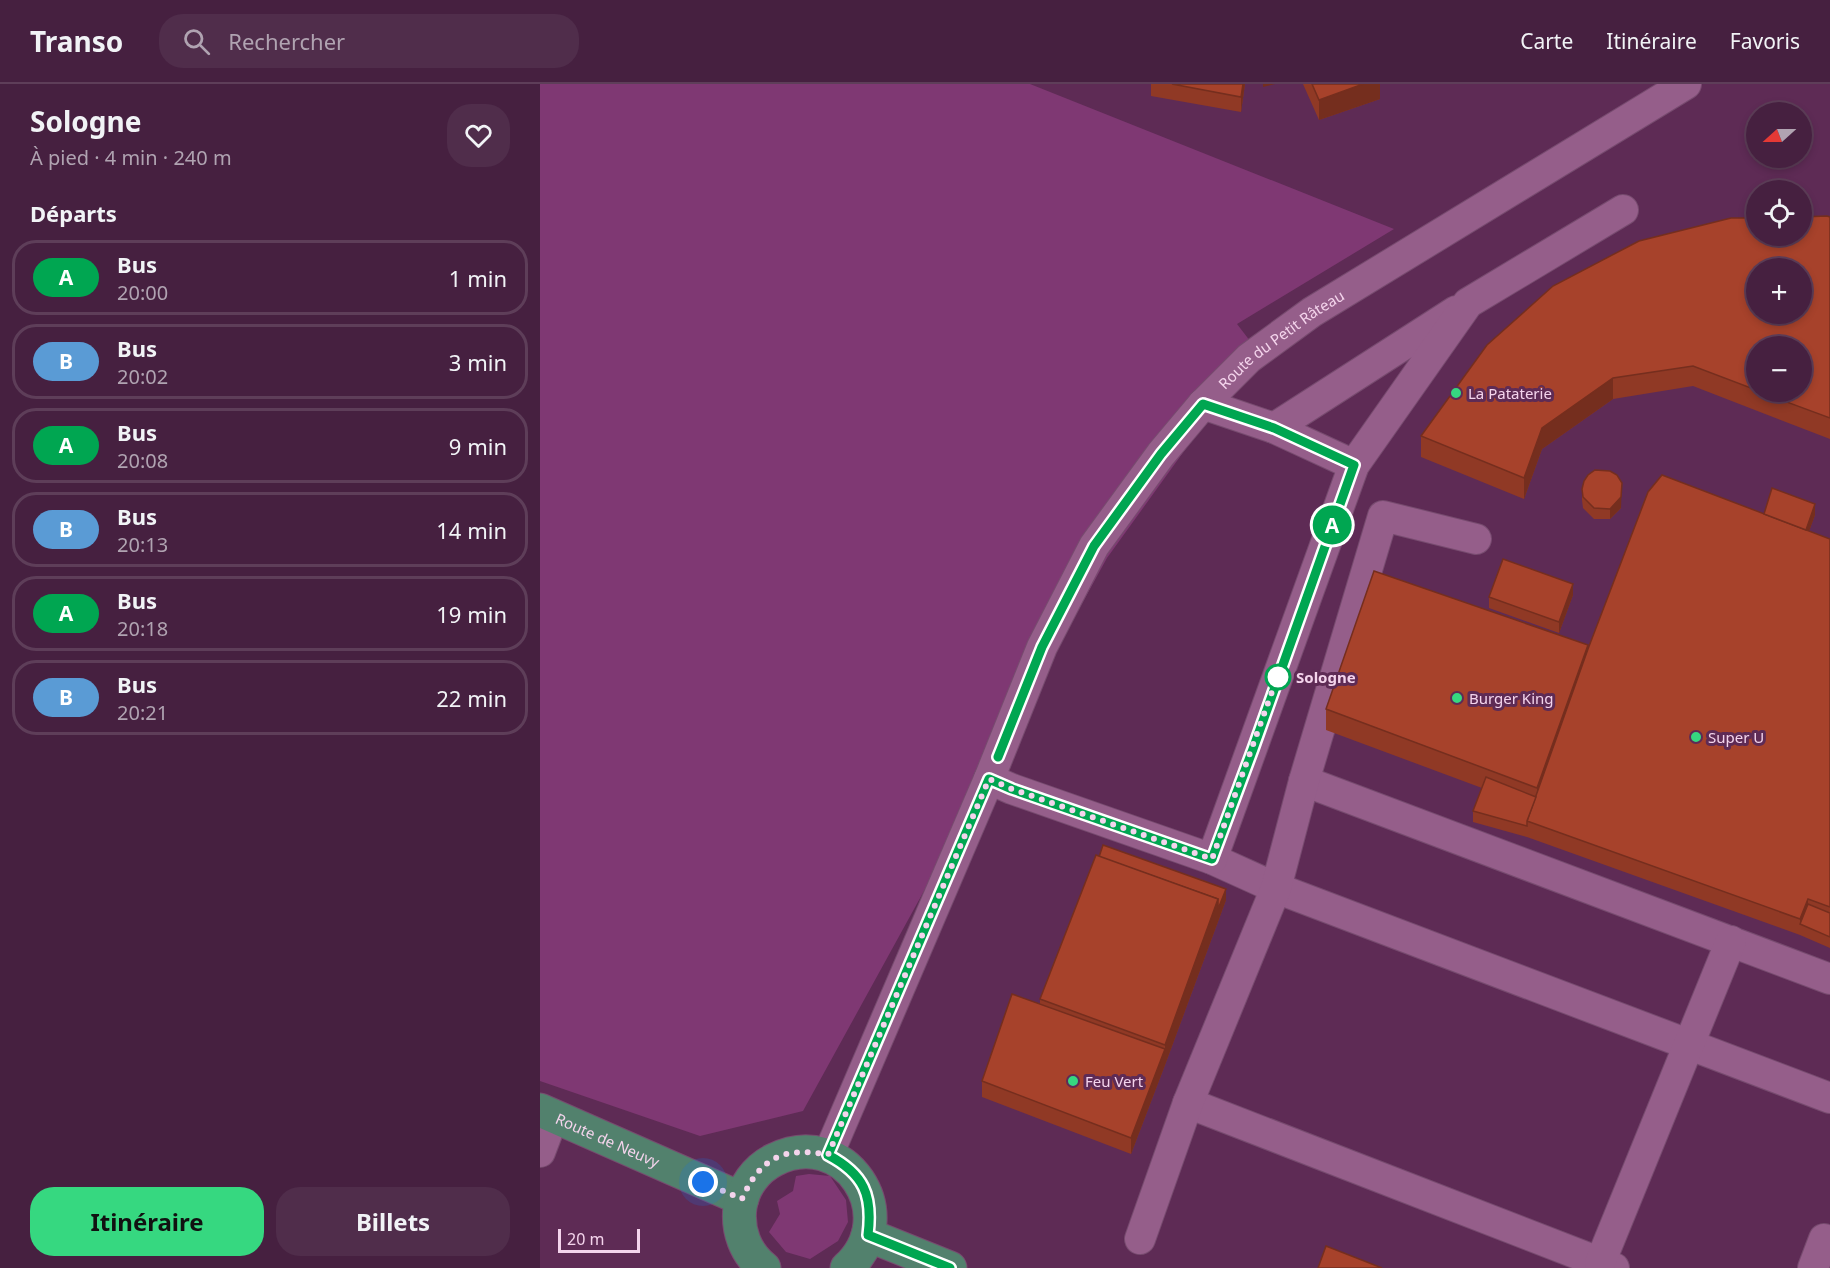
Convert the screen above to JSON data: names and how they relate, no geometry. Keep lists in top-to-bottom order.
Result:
{
  "streets": {
    "main road": ["Route de Neuvy"],
    "street": ["Route du Petit Râteau"]
  },
  "places": [
    "La Pataterie",
    "Sologne",
    "Burger King",
    "Super U",
    "Feu Vert"
  ],
  "lines": ["bus line A"],
  "scale_bar": "20 m",
  "north": "left",
  "page": {
    "header": "Transo",
    "search": "Rechercher",
    "nav": ["Carte", "Itinéraire", "Favoris"],
    "heading": [
      ["Sologne", "À pied · 4 min · 240 m"],
      "Départs"
    ],
    "on_map": "A",
    "map_buttons": ["+", "−"],
    "list": [
      {
        "mark": "A",
        "name": "Bus",
        "note": "20:00",
        "value": "1 min"
      },
      {
        "mark": "B",
        "name": "Bus",
        "note": "20:02",
        "value": "3 min"
      },
      {
        "mark": "A",
        "name": "Bus",
        "note": "20:08",
        "value": "9 min"
      },
      {
        "mark": "B",
        "name": "Bus",
        "note": "20:13",
        "value": "14 min"
      },
      {
        "mark": "A",
        "name": "Bus",
        "note": "20:18",
        "value": "19 min"
      },
      {
        "mark": "B",
        "name": "Bus",
        "note": "20:21",
        "value": "22 min"
      }
    ],
    "buttons": ["Itinéraire", "Billets"],
    "scale": "20 m"
  }
}
